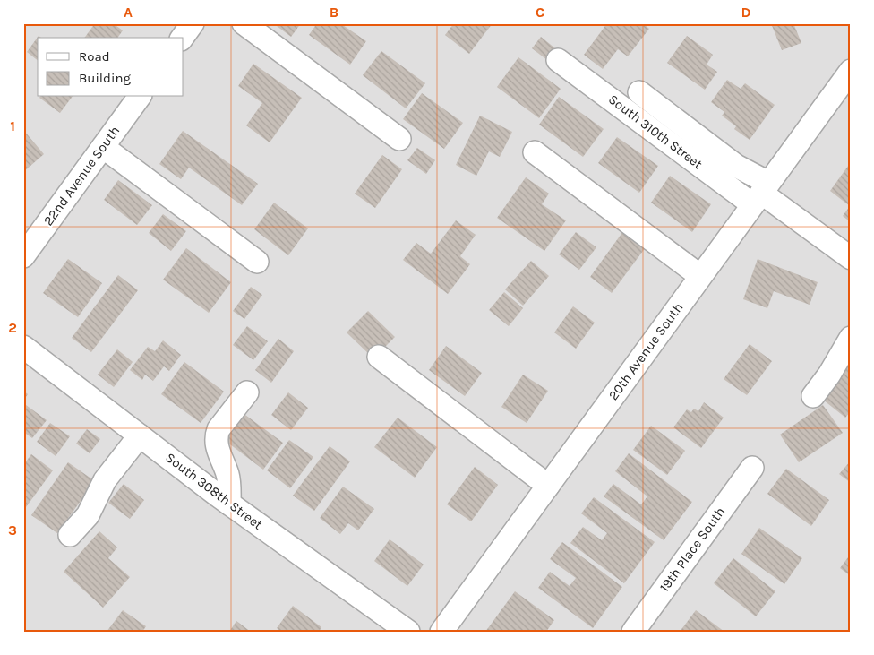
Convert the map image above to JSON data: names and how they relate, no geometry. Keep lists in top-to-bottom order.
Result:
{
  "streets": {
    "street": [
      "South 310th Street",
      "22nd Avenue South",
      "20th Avenue South",
      "South 308th Street",
      "19th Place South"
    ]
  },
  "crossings": [
    ["South 310th Street", "20th Avenue South"]
  ],
  "legend": ["Road", "Building"],
  "grid": {
    "columns": [
      "A",
      "B",
      "C",
      "D"
    ],
    "rows": ["1", "2", "3"]
  }
}
